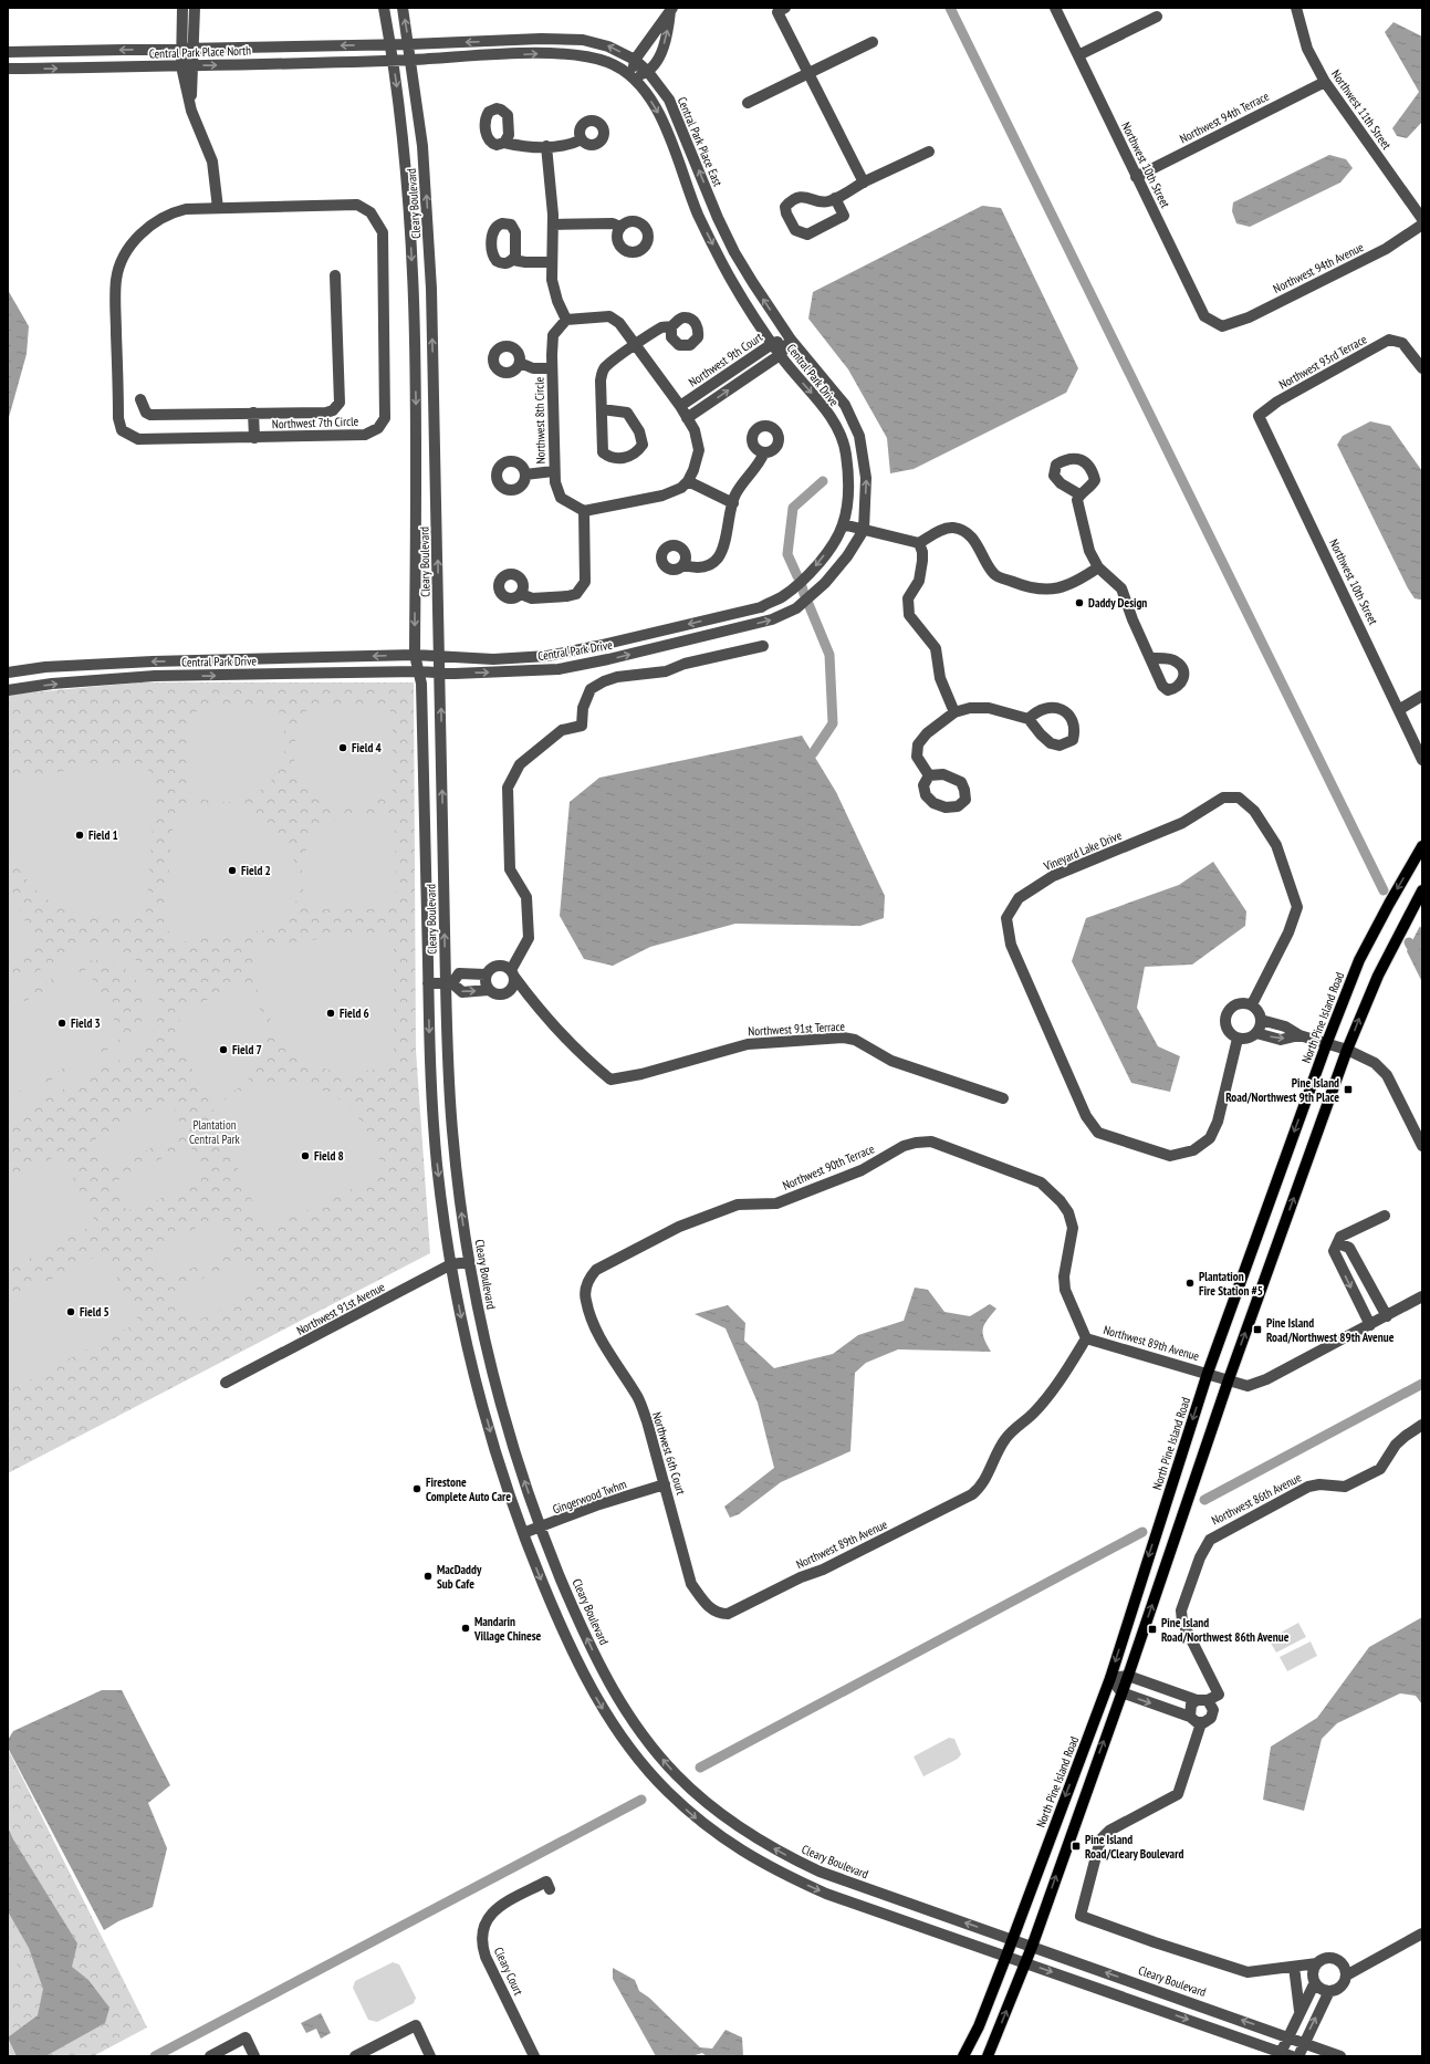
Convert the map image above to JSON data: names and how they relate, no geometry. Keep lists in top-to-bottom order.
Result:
{
  "streets": {
    "main road": ["North Pine Island Road"],
    "street": [
      "Central Park Place North",
      "Northwest 11th Street",
      "Northwest 94th Terrace",
      "Central Park Place East",
      "Northwest 10th Street",
      "Cleary Boulevard",
      "Northwest 94th Avenue",
      "Northwest 9th Court",
      "Northwest 93rd Terrace",
      "Central Park Drive",
      "Northwest 8th Circle",
      "Northwest 7th Circle",
      "Vineyard Lake Drive",
      "Northwest 91st Terrace",
      "Northwest 90th Terrace",
      "Northwest 91st Avenue",
      "Northwest 89th Avenue",
      "Northwest 6th Court",
      "Gingerwood Twhm",
      "Northwest 86th Avenue",
      "Cleary Court"
    ]
  },
  "crossings": [
    ["Central Park Place North", "Central Park Place East"],
    ["Central Park Place North", "Cleary Boulevard"],
    ["Northwest 11th Street", "Northwest 94th Terrace"],
    ["Northwest 94th Terrace", "Northwest 10th Street"],
    ["Central Park Place East", "Cleary Boulevard"],
    ["Central Park Place East", "Northwest 9th Court"],
    ["Central Park Place East", "Central Park Drive"],
    ["Northwest 10th Street", "Northwest 94th Avenue"],
    ["Northwest 10th Street", "Northwest 93rd Terrace"],
    ["Cleary Boulevard", "Central Park Drive"],
    ["Cleary Boulevard", "North Pine Island Road"],
    ["Cleary Boulevard", "Northwest 91st Avenue"],
    ["Cleary Boulevard", "Gingerwood Twhm"],
    ["Northwest 9th Court", "Central Park Drive"],
    ["North Pine Island Road", "Northwest 89th Avenue"],
    ["Northwest 90th Terrace", "Northwest 89th Avenue"],
    ["Northwest 90th Terrace", "Northwest 6th Court"],
    ["Northwest 89th Avenue", "Northwest 6th Court"],
    ["Northwest 6th Court", "Gingerwood Twhm"]
  ],
  "parks": ["Plantation Central Park"],
  "places": {
    "other": [
      "Daddy Design",
      "Field 4",
      "Field 1",
      "Field 2",
      "Field 6",
      "Field 3",
      "Field 7",
      "Field 8",
      "Plantation Fire Station #5",
      "Field 5",
      "Firestone Complete Auto Care",
      "MacDaddy Sub Cafe",
      "Mandarin Village Chinese"
    ],
    "transit": [
      "Pine Island Road/Northwest 9th Place",
      "Pine Island Road/Northwest 89th Avenue",
      "Pine Island Road/Northwest 86th Avenue",
      "Pine Island Road/Cleary Boulevard"
    ]
  }
}
